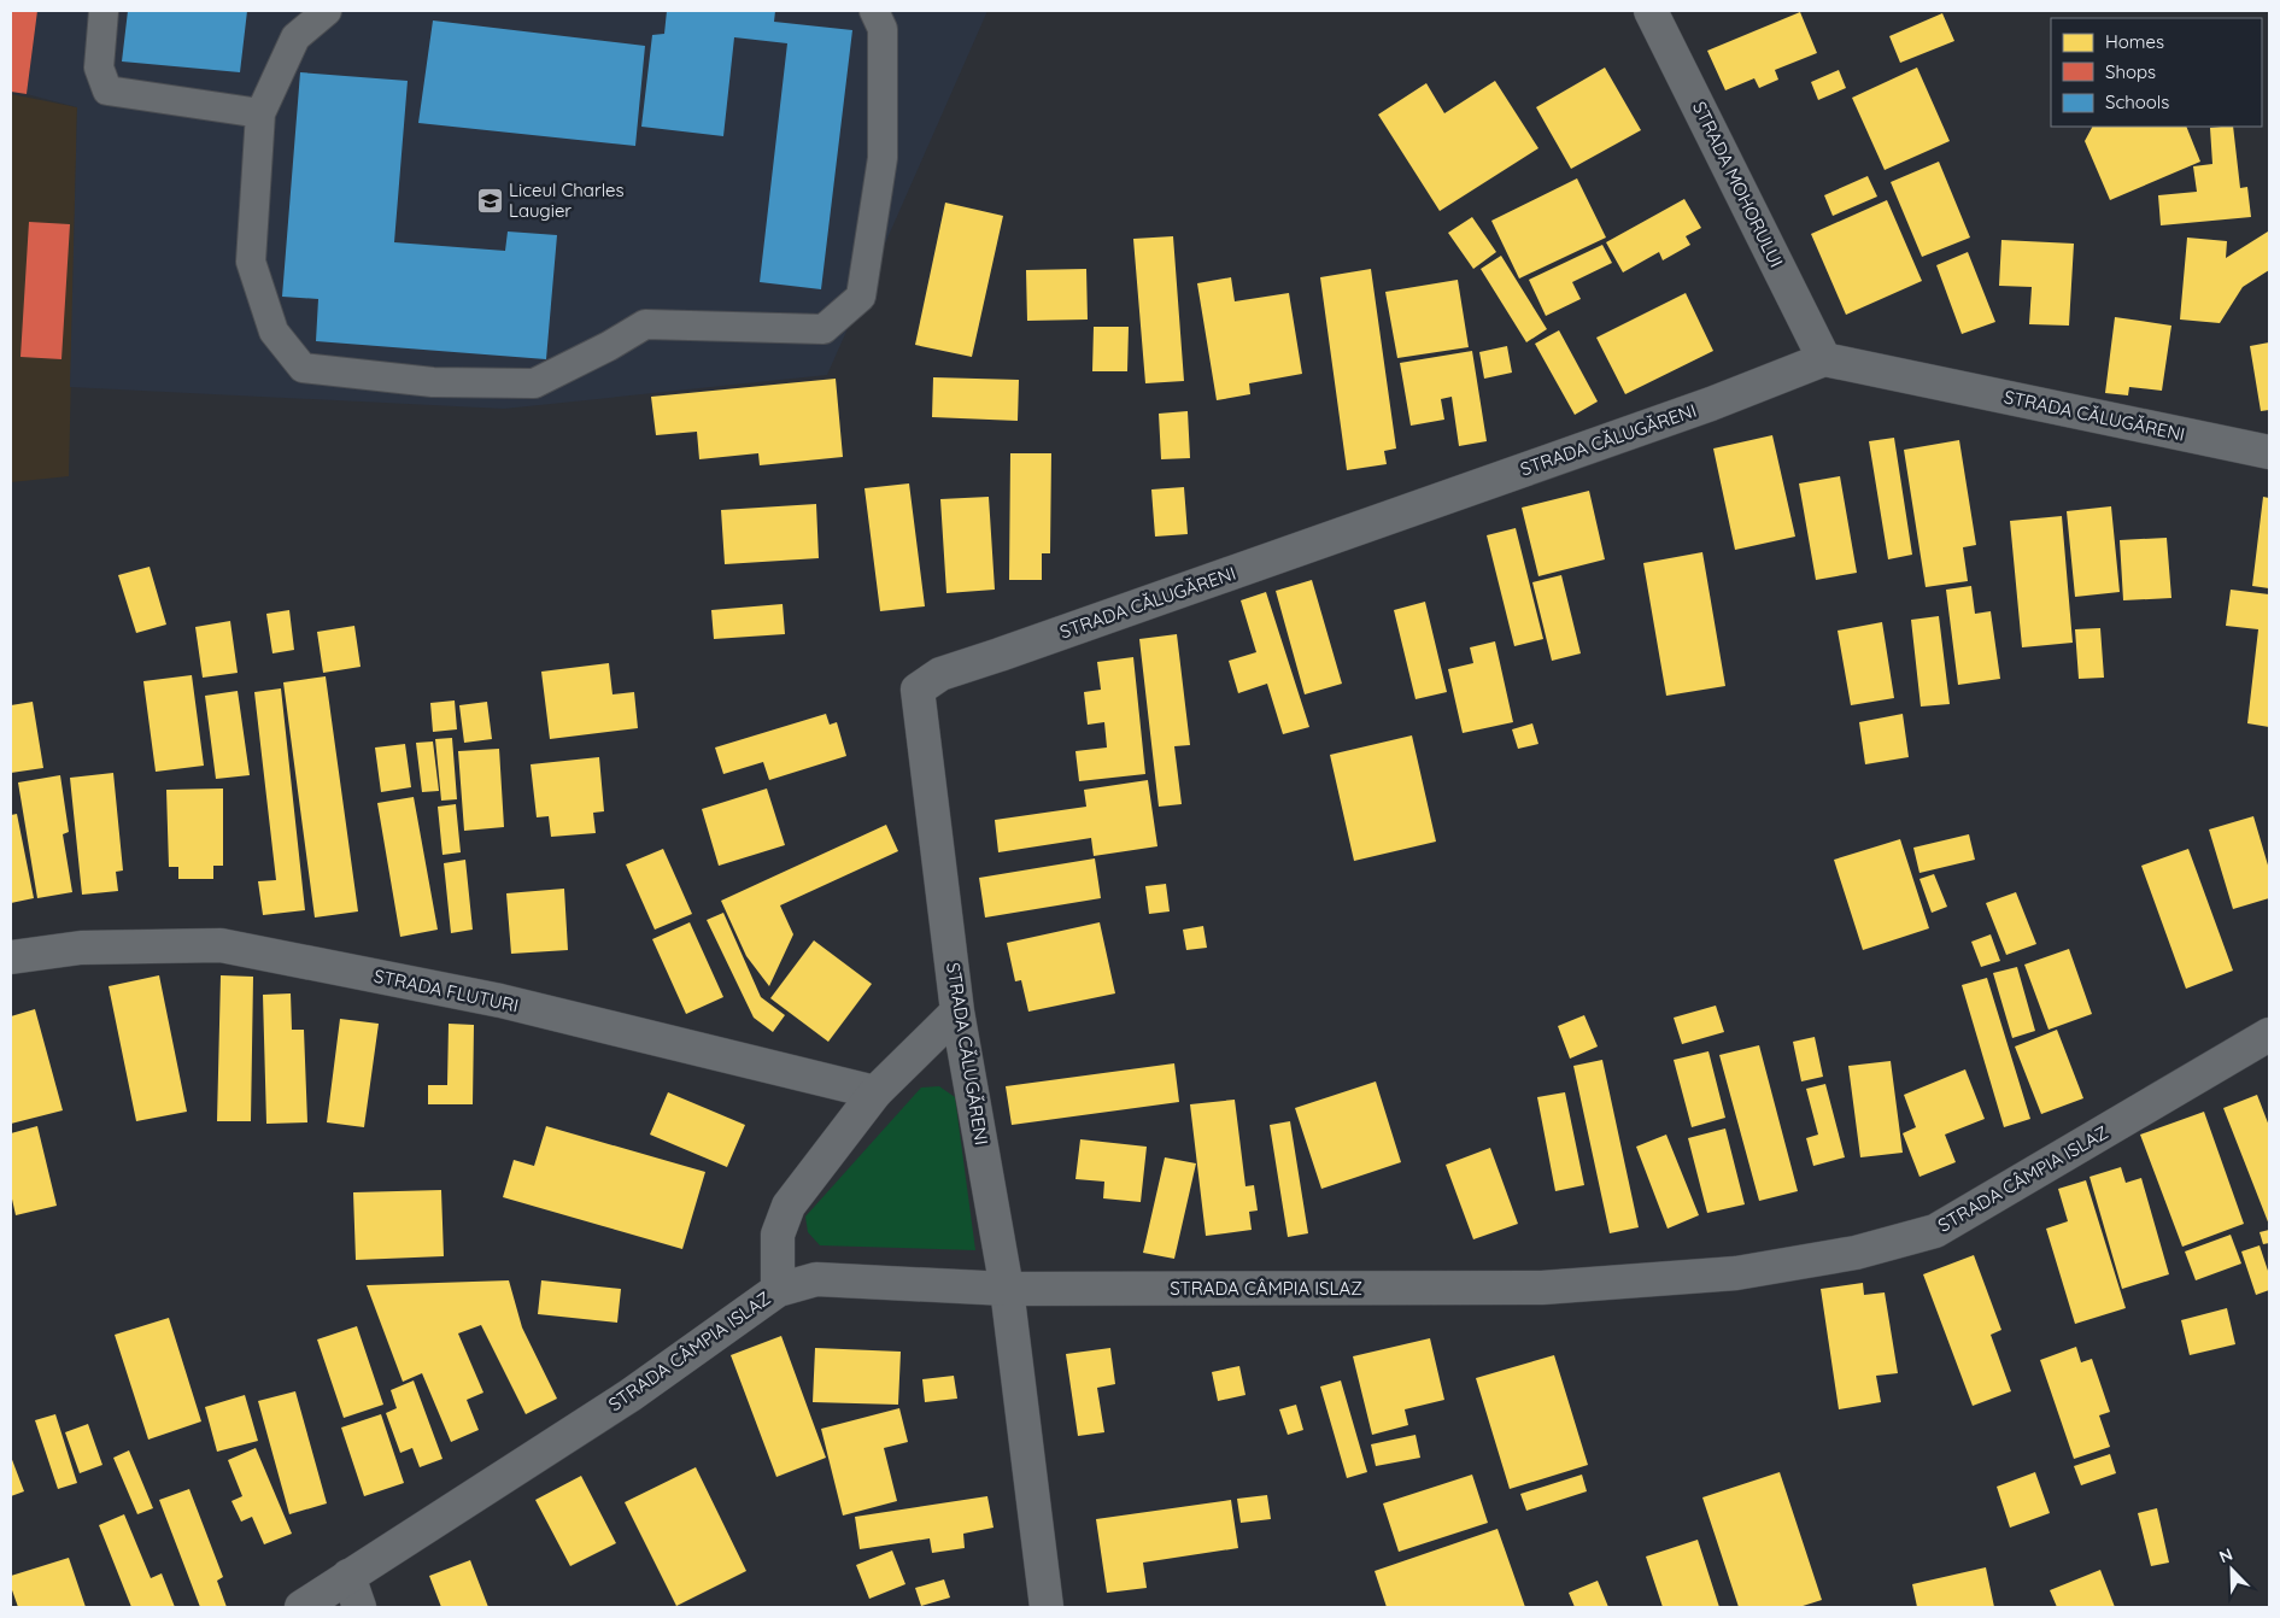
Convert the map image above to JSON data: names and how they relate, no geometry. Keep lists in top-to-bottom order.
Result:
{
  "streets": {
    "street": [
      "STRADA MOHORULUI",
      "STRADA CĂLUGĂRENI",
      "STRADA FLUTURI",
      "STRADA CÂMPIA ISLAZ"
    ]
  },
  "crossings": [
    ["STRADA MOHORULUI", "STRADA CĂLUGĂRENI"],
    ["STRADA CĂLUGĂRENI", "STRADA CÂMPIA ISLAZ"]
  ],
  "places": {
    "school or university": ["Liceul Charles Laugier"]
  },
  "legend": ["Homes", "Shops", "Schools"],
  "north": "top left"
}
